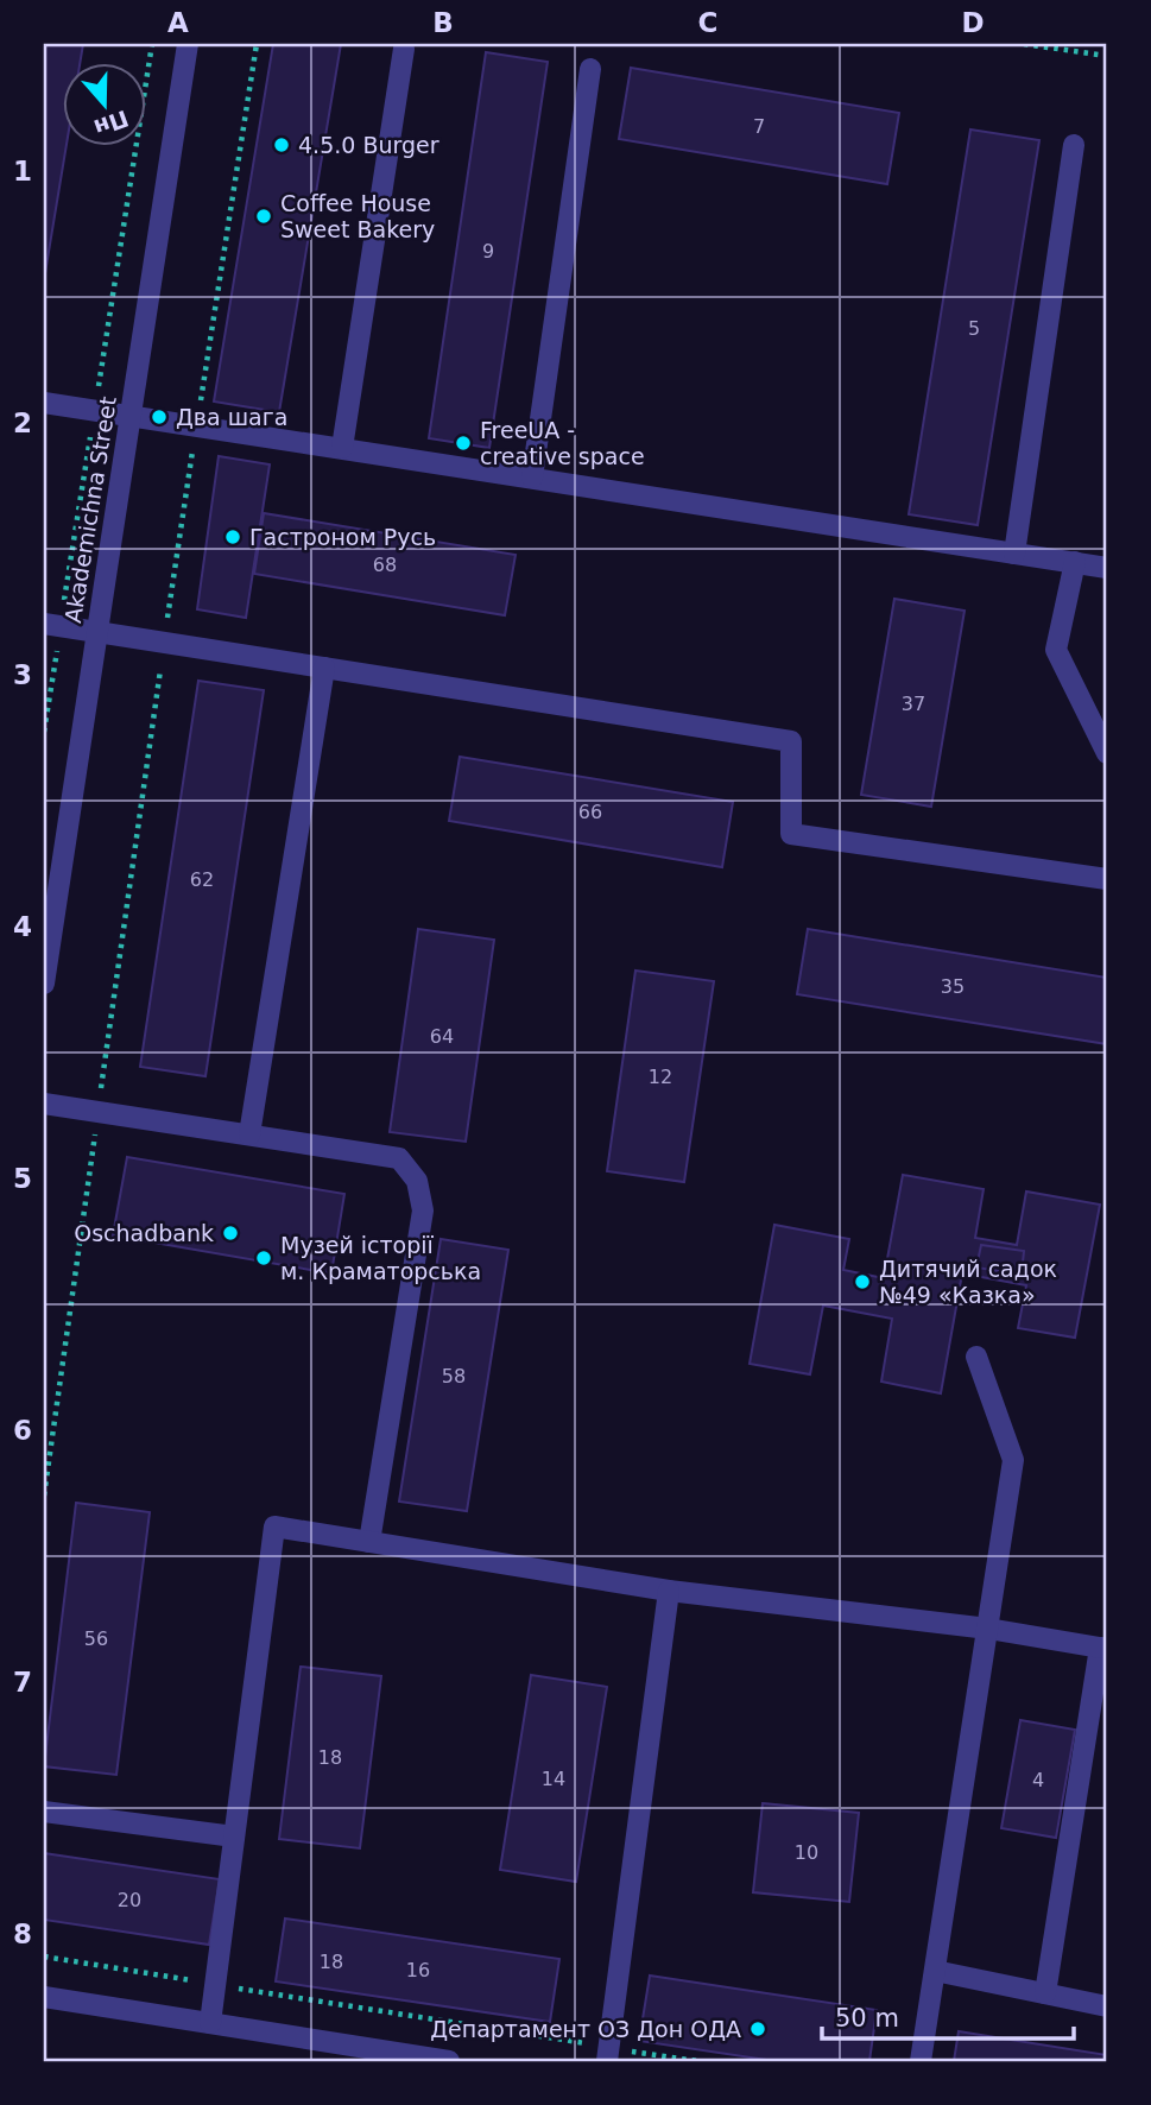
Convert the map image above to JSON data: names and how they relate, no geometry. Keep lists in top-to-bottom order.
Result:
{
  "streets": {
    "street": ["Akademichna Street"]
  },
  "places": [
    "4.5.0 Burger",
    "Coffee House Sweet Bakery",
    "Два шага",
    "FreeUA - creative space",
    "Гастроном Русь",
    "Oschadbank",
    "Музей історії м. Краматорська",
    "Дитячий садок №49 «Казка»",
    "Департамент ОЗ Дон ОДА"
  ],
  "house_numbers": [
    "7",
    "9",
    "5",
    "68",
    "37",
    "66",
    "62",
    "35",
    "64",
    "12",
    "58",
    "56",
    "18",
    "14",
    "4",
    "10",
    "20",
    "18",
    "16"
  ],
  "scale_bar": "50 m",
  "north": "bottom",
  "grid": {
    "columns": [
      "A",
      "B",
      "C",
      "D"
    ],
    "rows": [
      "1",
      "2",
      "3",
      "4",
      "5",
      "6",
      "7",
      "8"
    ]
  }
}
